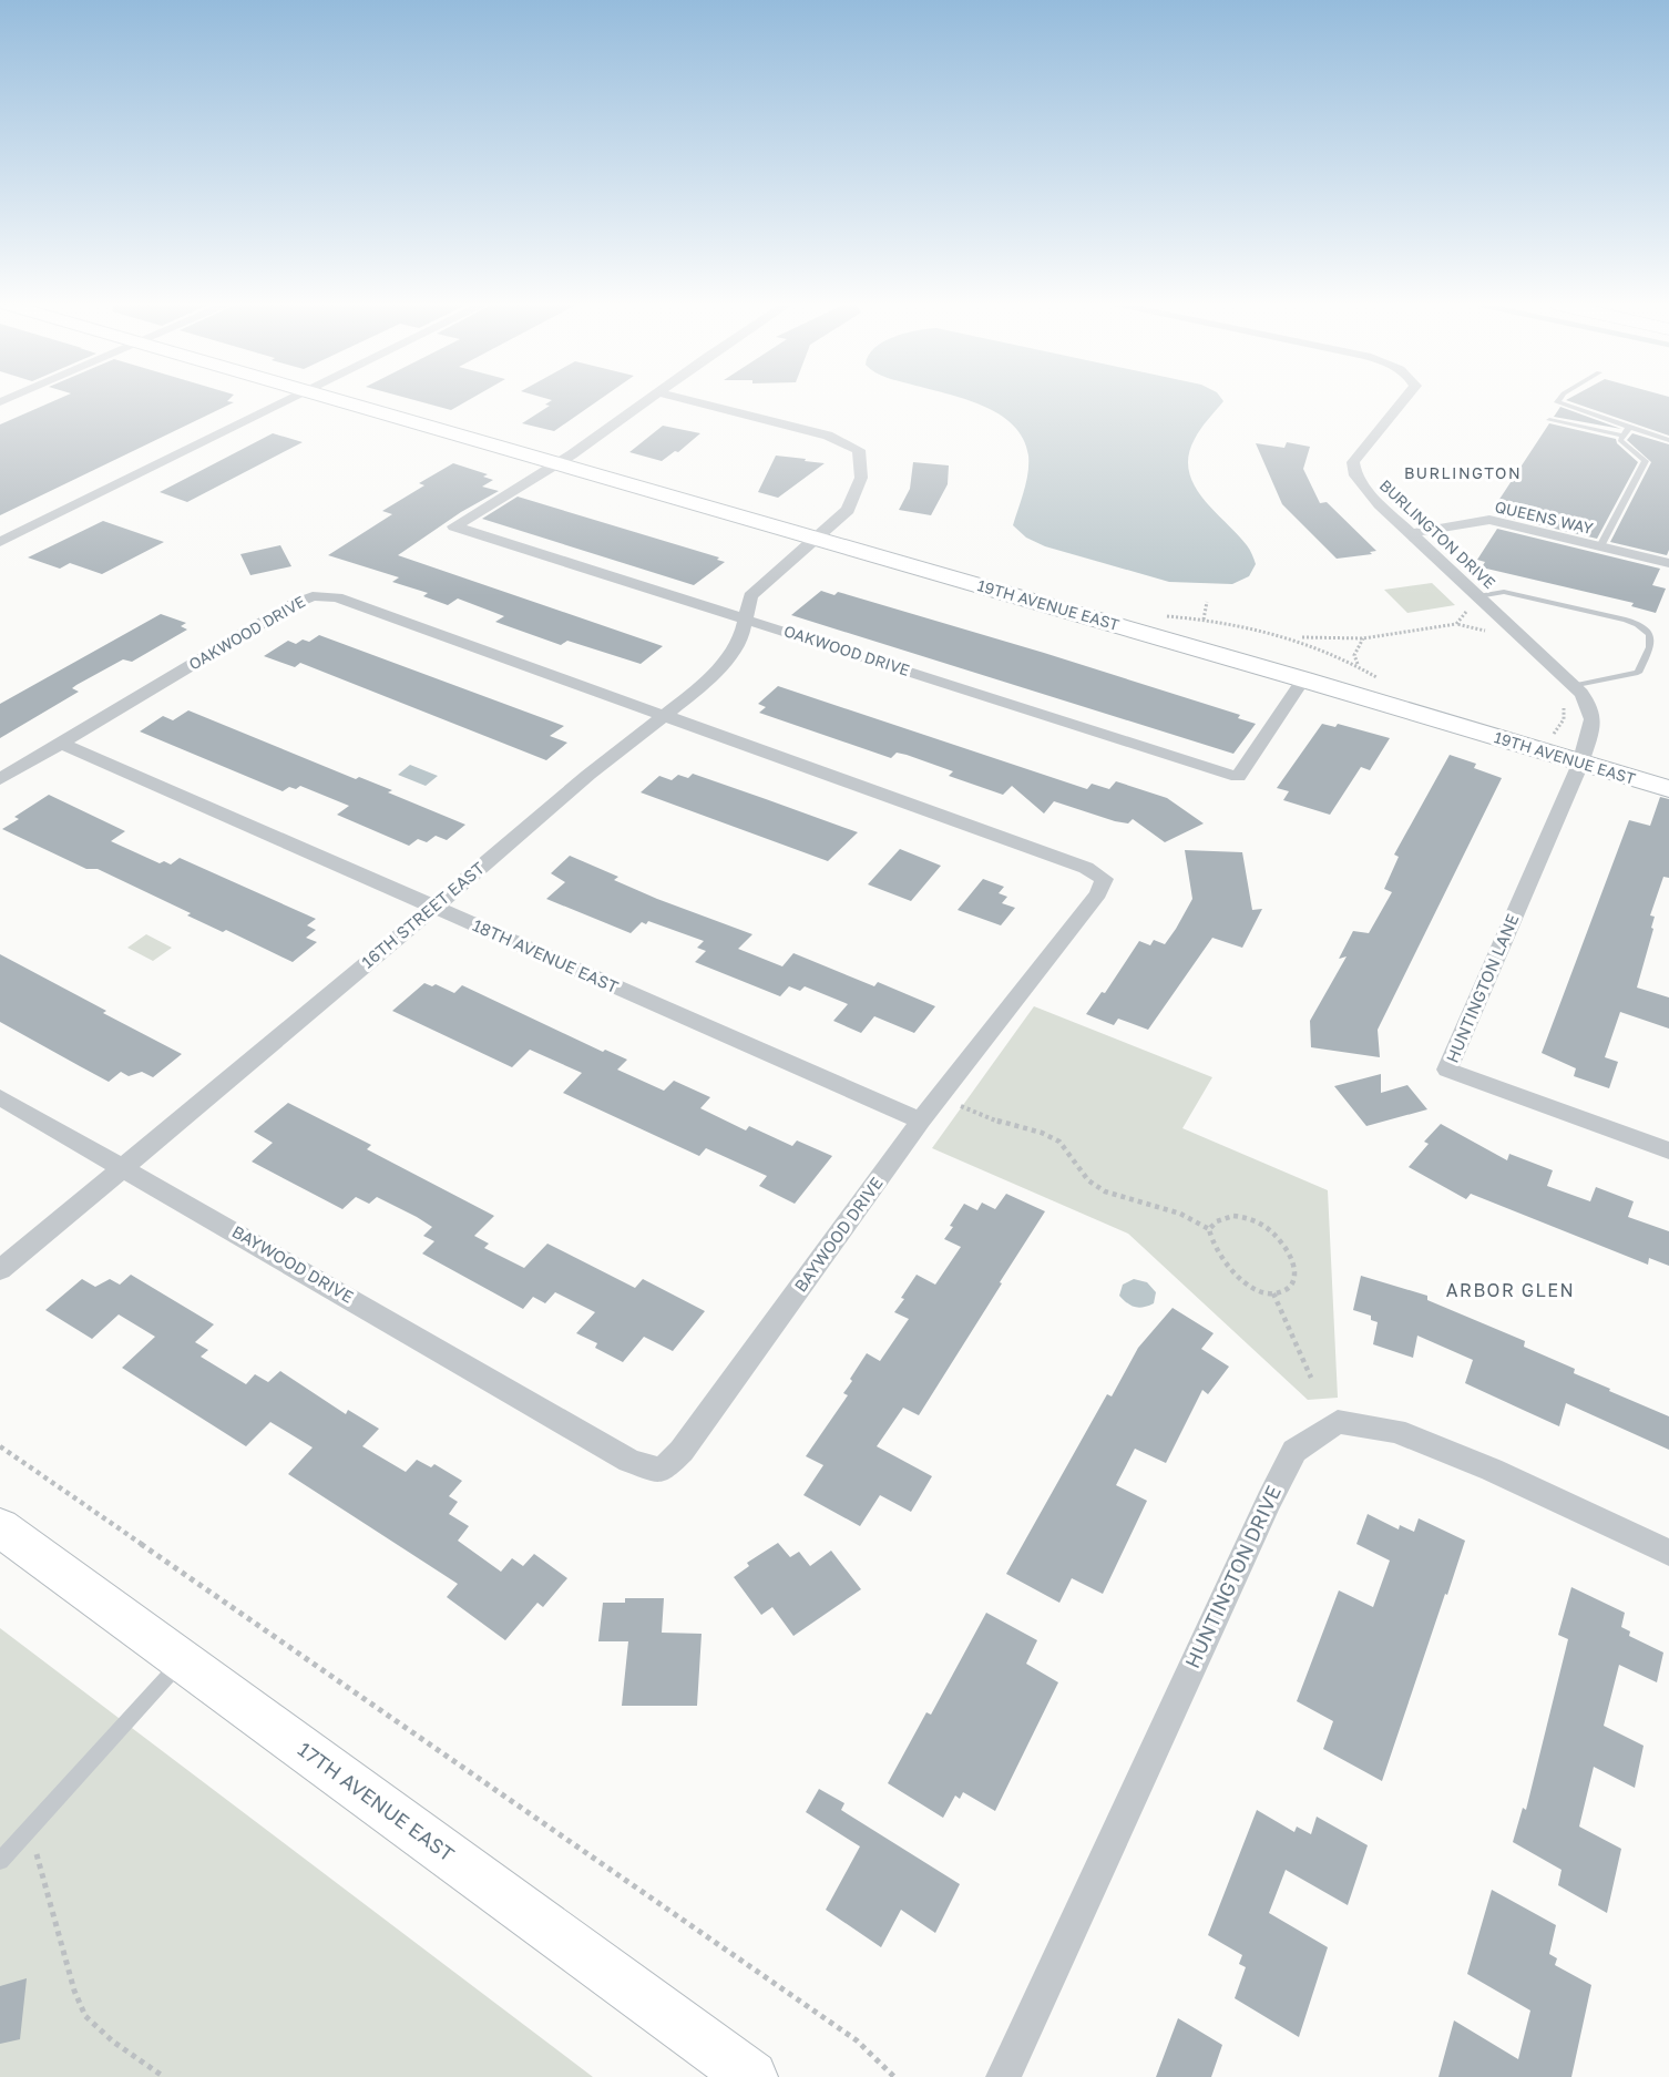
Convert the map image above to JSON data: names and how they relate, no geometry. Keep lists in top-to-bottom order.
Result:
{
  "streets": {
    "street": [
      "QUEENS WAY",
      "BURLINGTON DRIVE",
      "19TH AVENUE EAST",
      "OAKWOOD DRIVE",
      "16TH STREET EAST",
      "18TH AVENUE EAST",
      "HUNTINGTON LANE",
      "BAYWOOD DRIVE",
      "HUNTINGTON DRIVE",
      "17TH AVENUE EAST"
    ]
  },
  "crossings": [
    ["QUEENS WAY", "BURLINGTON DRIVE"],
    ["BURLINGTON DRIVE", "19TH AVENUE EAST"],
    ["BURLINGTON DRIVE", "HUNTINGTON LANE"],
    ["19TH AVENUE EAST", "OAKWOOD DRIVE"],
    ["19TH AVENUE EAST", "16TH STREET EAST"],
    ["19TH AVENUE EAST", "HUNTINGTON LANE"],
    ["OAKWOOD DRIVE", "16TH STREET EAST"],
    ["OAKWOOD DRIVE", "18TH AVENUE EAST"],
    ["OAKWOOD DRIVE", "BAYWOOD DRIVE"],
    ["16TH STREET EAST", "18TH AVENUE EAST"],
    ["16TH STREET EAST", "BAYWOOD DRIVE"],
    ["18TH AVENUE EAST", "BAYWOOD DRIVE"]
  ],
  "districts": ["BURLINGTON", "ARBOR GLEN"]
}
